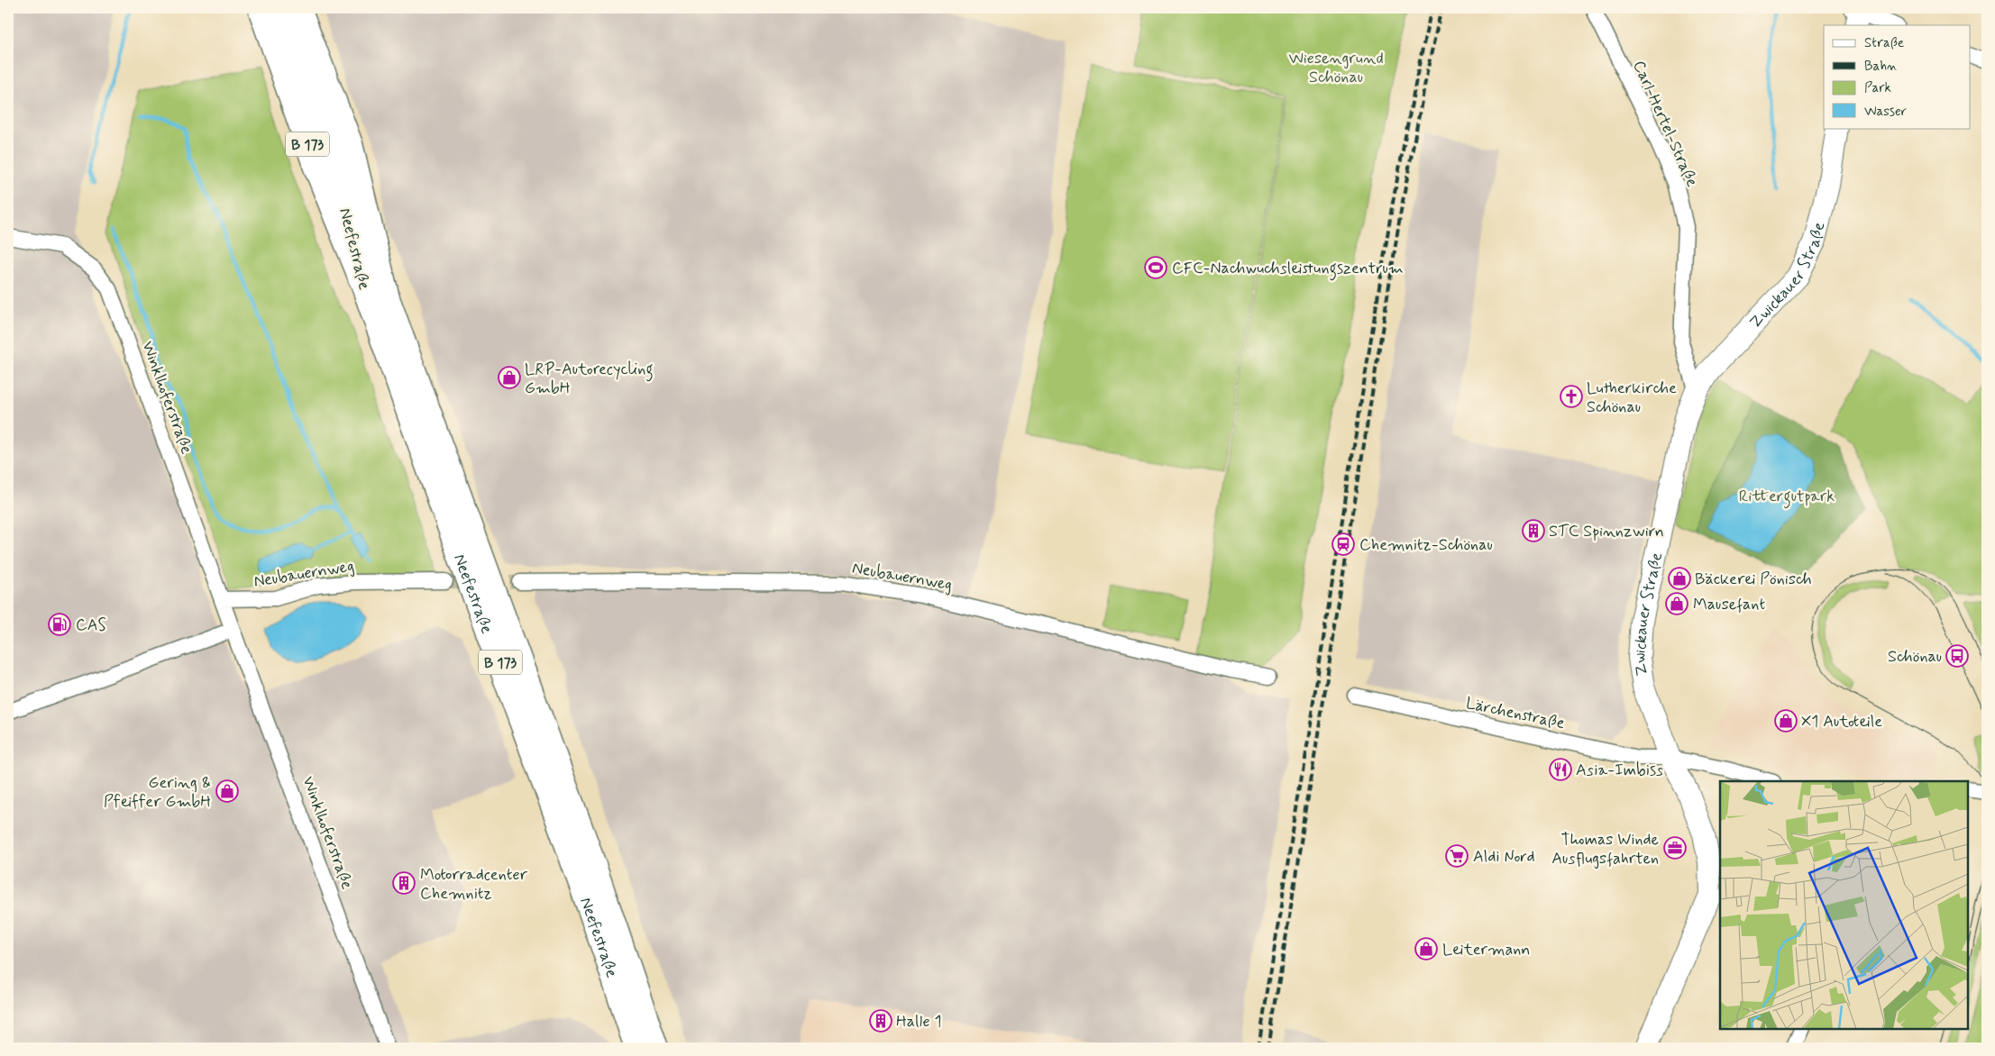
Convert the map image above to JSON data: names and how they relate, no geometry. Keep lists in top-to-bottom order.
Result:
{
  "streets": {
    "highway": ["B 173", "Neefestraße"],
    "main road": ["Zwickauer Straße"],
    "street": [
      "Carl-Hertel-Straße",
      "Winklhoferstraße",
      "Neubauernweg",
      "Lärchenstraße"
    ]
  },
  "crossings": [
    ["Carl-Hertel-Straße", "Zwickauer Straße"],
    ["B 173", "Neefestraße"],
    ["Zwickauer Straße", "Lärchenstraße"],
    ["Winklhoferstraße", "Neubauernweg"]
  ],
  "parks": ["Wiesengrund Schönau", "Rittergutpark"],
  "places": {
    "sports": ["CFC-Nachwuchsleistungszentrum"],
    "shop": [
      "LRP-Autorecycling GmbH",
      "Bäckerei Pönisch",
      "Mausefant",
      "X1 Autoteile",
      "Gering & Pfeiffer GmbH",
      "Leitermann"
    ],
    "church": ["Lutherkirche Schönau"],
    "building": ["STC Spinnzwirn", "Motorradcenter Chemnitz", "Halle 1"],
    "station": ["Chemnitz-Schönau"],
    "fuel station": ["CAS"],
    "bus stop": ["Schönau"],
    "restaurant": ["Asia-Imbiss"],
    "office": ["Thomas Winde Ausflugsfahrten"],
    "supermarket": ["Aldi Nord"]
  },
  "legend": [
    "Straße",
    "Bahn",
    "Park",
    "Wasser"
  ]
}
